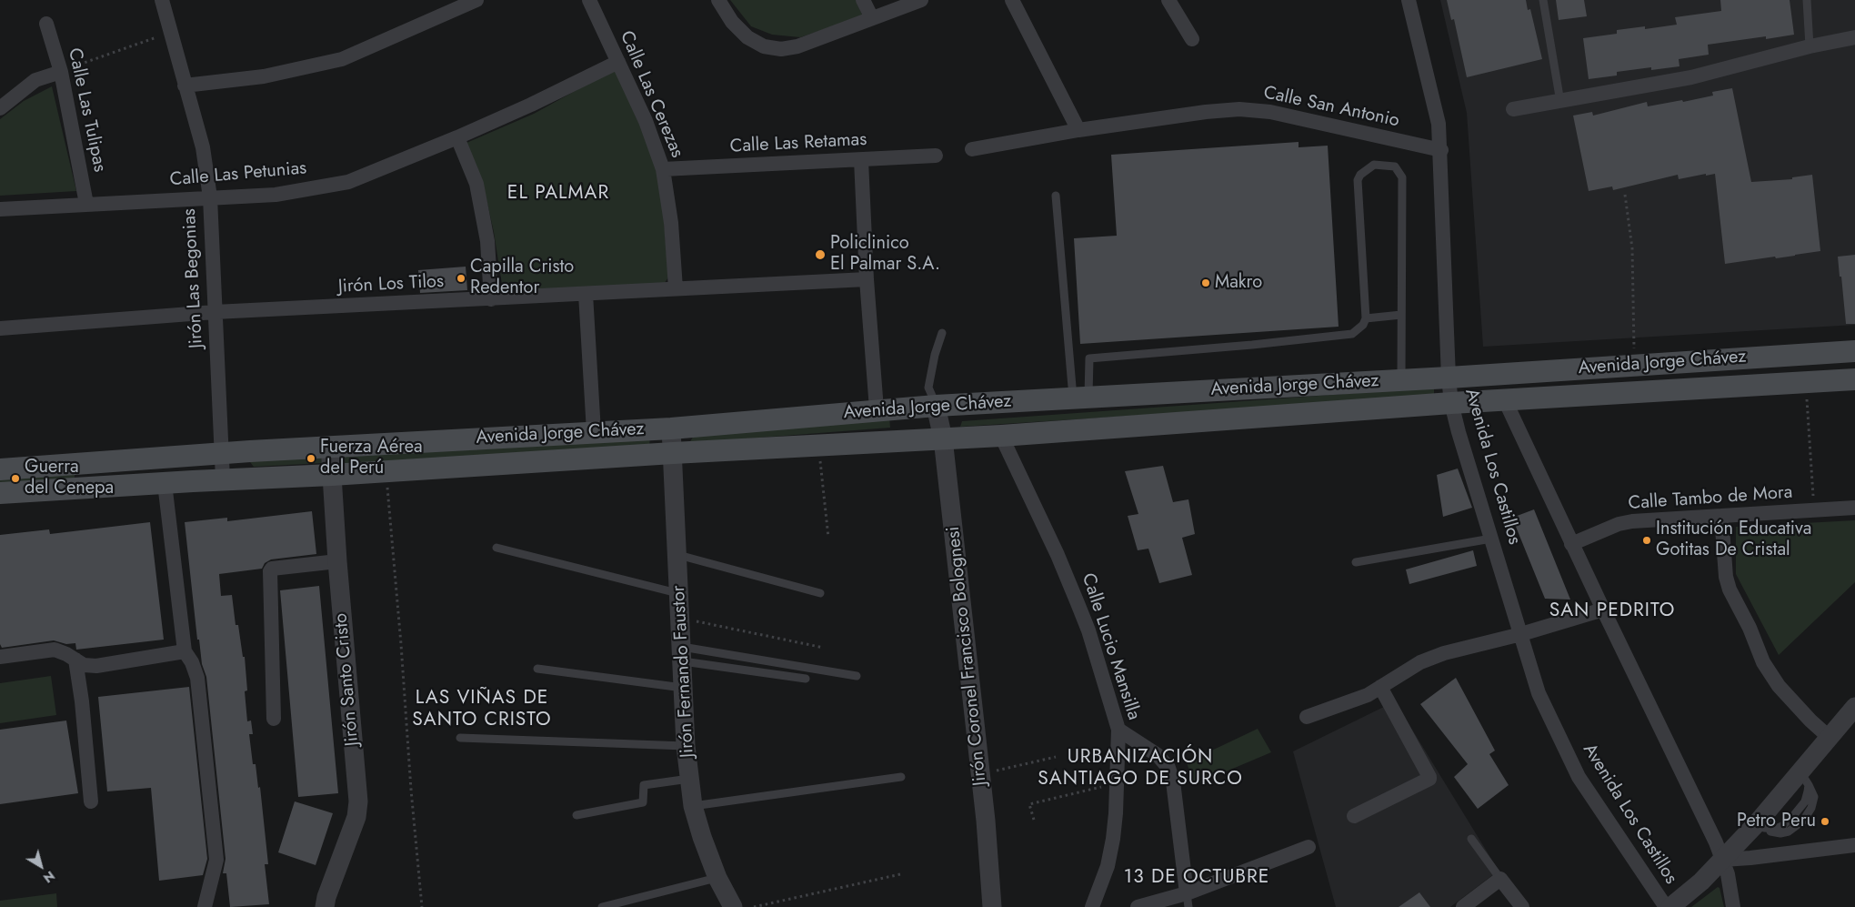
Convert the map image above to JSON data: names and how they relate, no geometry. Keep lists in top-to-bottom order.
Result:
{
  "streets": {
    "main road": ["Avenida Jorge Chávez"],
    "street": [
      "Calle Las Cerezas",
      "Calle San Antonio",
      "Calle Las Tulipas",
      "Calle Las Retamas",
      "Calle Las Petunias",
      "Jirón Las Begonias",
      "Jirón Los Tilos",
      "Avenida Los Castillos",
      "Calle Tambo de Mora",
      "Calle Lucio Mansilla",
      "Jirón Coronel Francisco Bolognesi",
      "Jirón Fernando Faustor",
      "Jirón Santo Cristo"
    ]
  },
  "crossings": [
    ["Calle Las Cerezas", "Calle Las Retamas"],
    ["Calle Las Cerezas", "Calle Las Petunias"],
    ["Calle Las Cerezas", "Jirón Los Tilos"],
    ["Calle San Antonio", "Avenida Los Castillos"],
    ["Calle Las Tulipas", "Calle Las Petunias"],
    ["Calle Las Petunias", "Jirón Las Begonias"],
    ["Jirón Las Begonias", "Jirón Los Tilos"],
    ["Jirón Las Begonias", "Avenida Jorge Chávez"],
    ["Avenida Jorge Chávez", "Avenida Los Castillos"],
    ["Avenida Jorge Chávez", "Calle Lucio Mansilla"],
    ["Avenida Jorge Chávez", "Jirón Coronel Francisco Bolognesi"],
    ["Avenida Jorge Chávez", "Jirón Fernando Faustor"],
    ["Avenida Jorge Chávez", "Jirón Santo Cristo"]
  ],
  "districts": [
    "EL PALMAR",
    "SAN PEDRITO",
    "LAS VIÑAS DE SANTO CRISTO",
    "URBANIZACIÓN SANTIAGO DE SURCO",
    "13 DE OCTUBRE"
  ],
  "places": [
    "Policlinico El Palmar S.A.",
    "Capilla Cristo Redentor",
    "Makro",
    "Fuerza Aérea del Perú",
    "Guerra del Cenepa",
    "Institución Educativa Gotitas De Cristal",
    "Petro Peru"
  ],
  "north": "bottom right"
}
